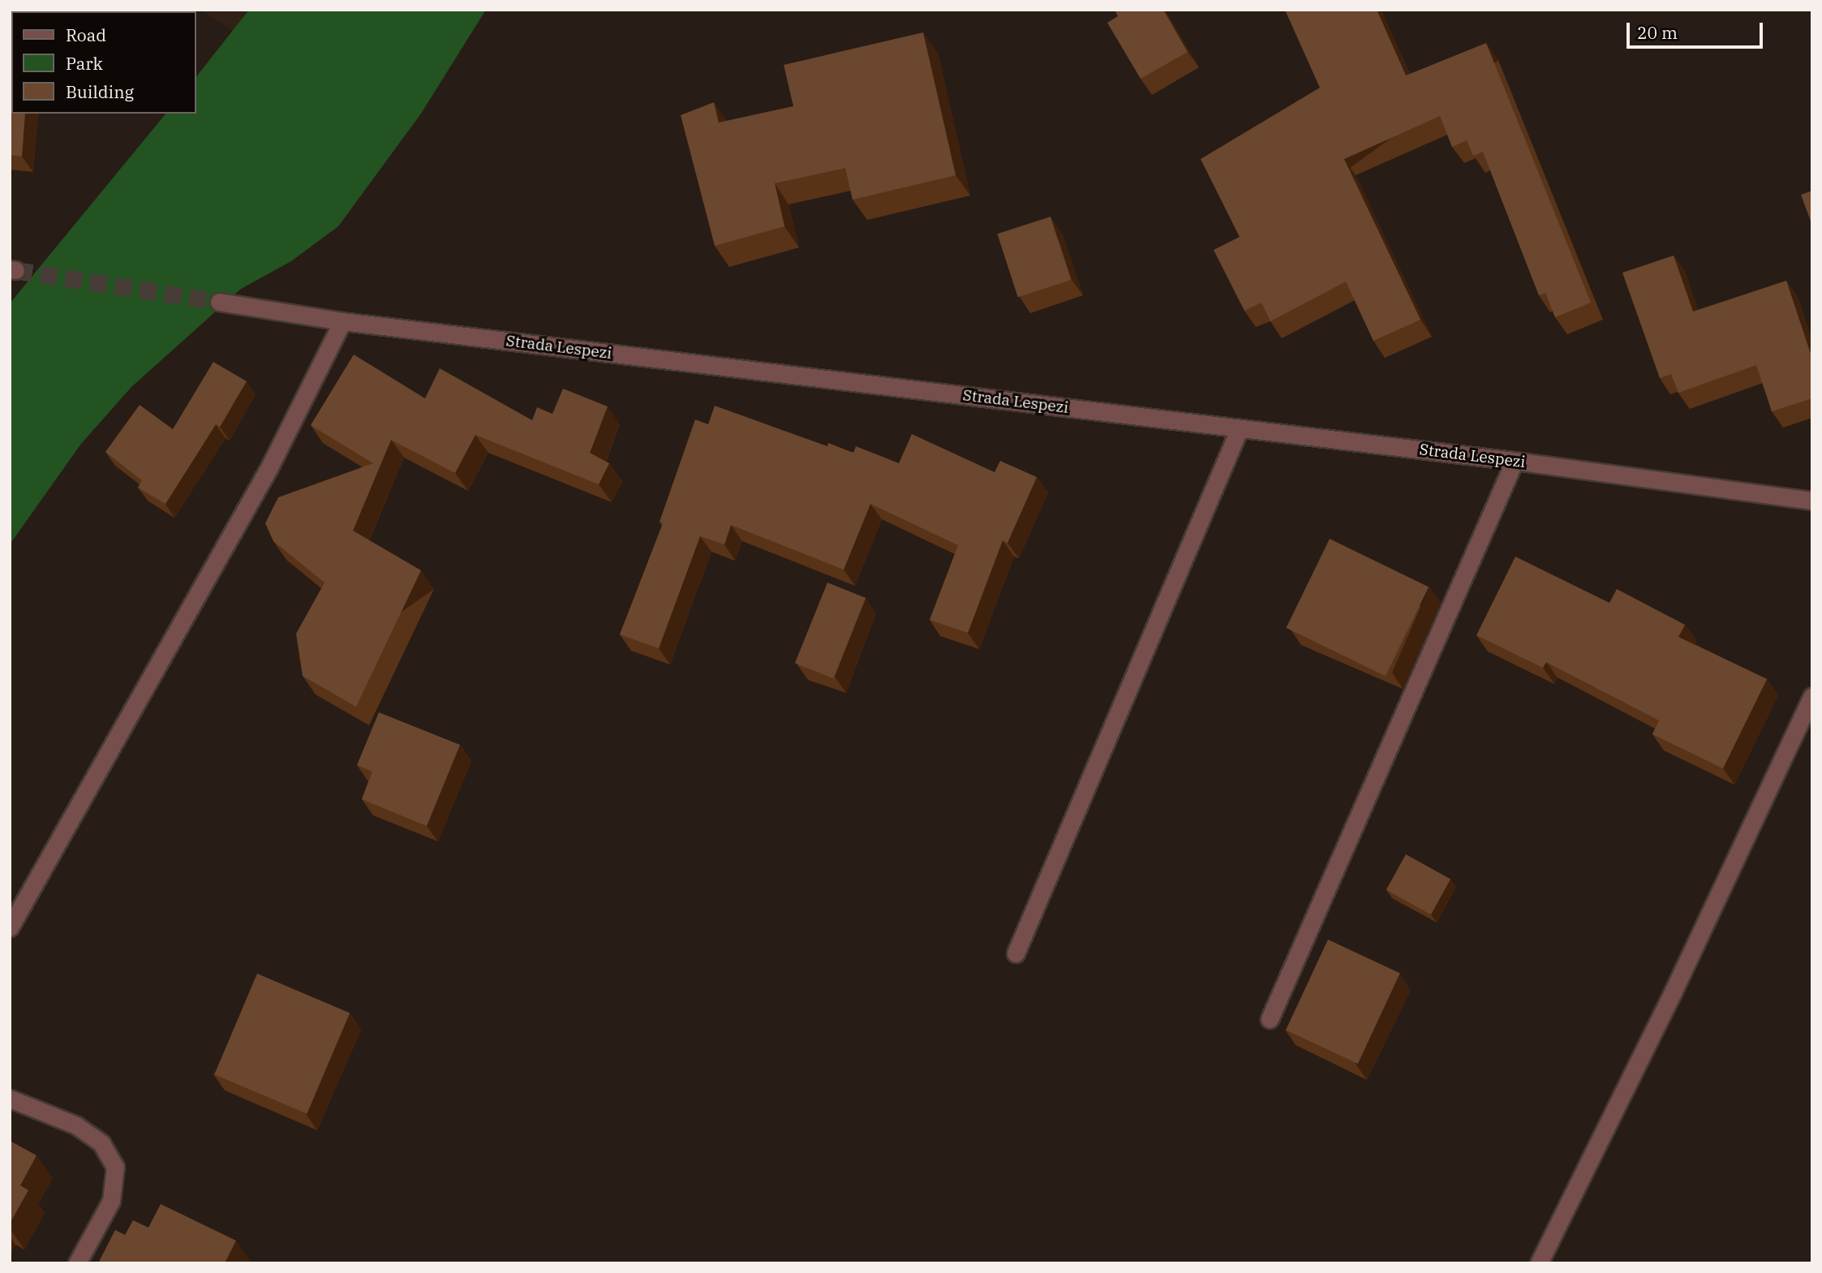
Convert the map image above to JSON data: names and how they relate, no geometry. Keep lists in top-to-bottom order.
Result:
{
  "streets": {
    "street": ["Strada Lespezi"]
  },
  "legend": ["Road", "Park", "Building"],
  "scale_bar": "20 m"
}
